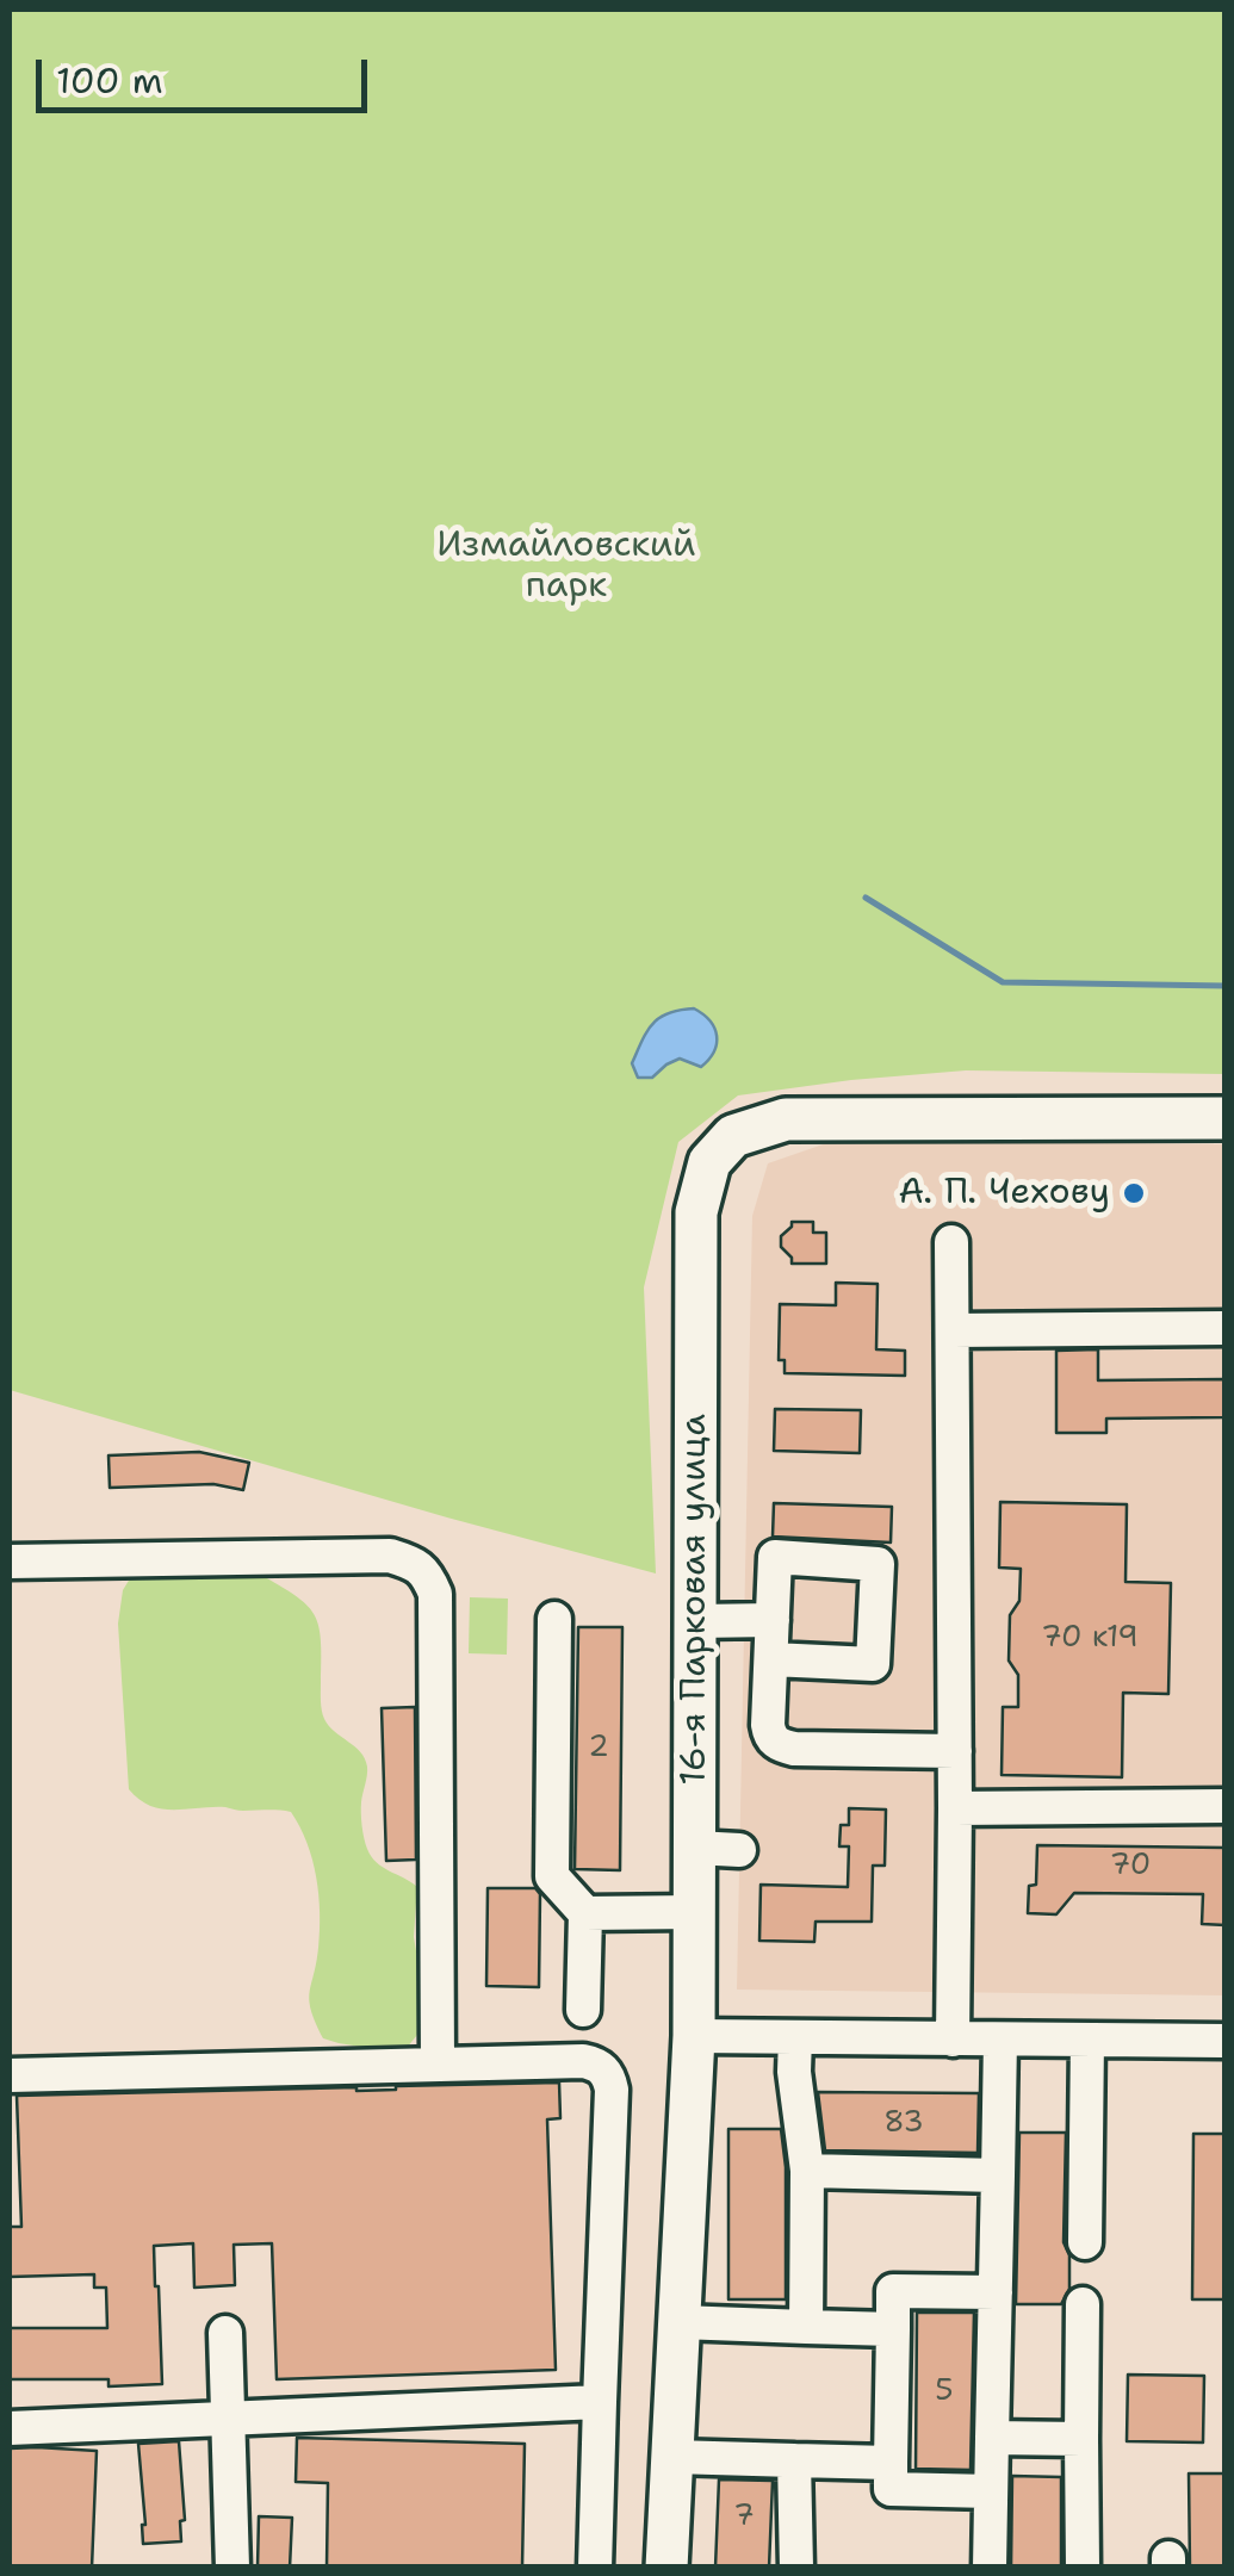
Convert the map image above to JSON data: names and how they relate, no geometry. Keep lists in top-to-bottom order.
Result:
{
  "streets": {
    "main road": ["16-я Парковая улица"]
  },
  "parks": ["Измайловский парк"],
  "places": ["А. П. Чехову"],
  "house_numbers": [
    "70 к19",
    "2",
    "70",
    "83",
    "5",
    "7"
  ],
  "scale_bar": "100 m"
}
